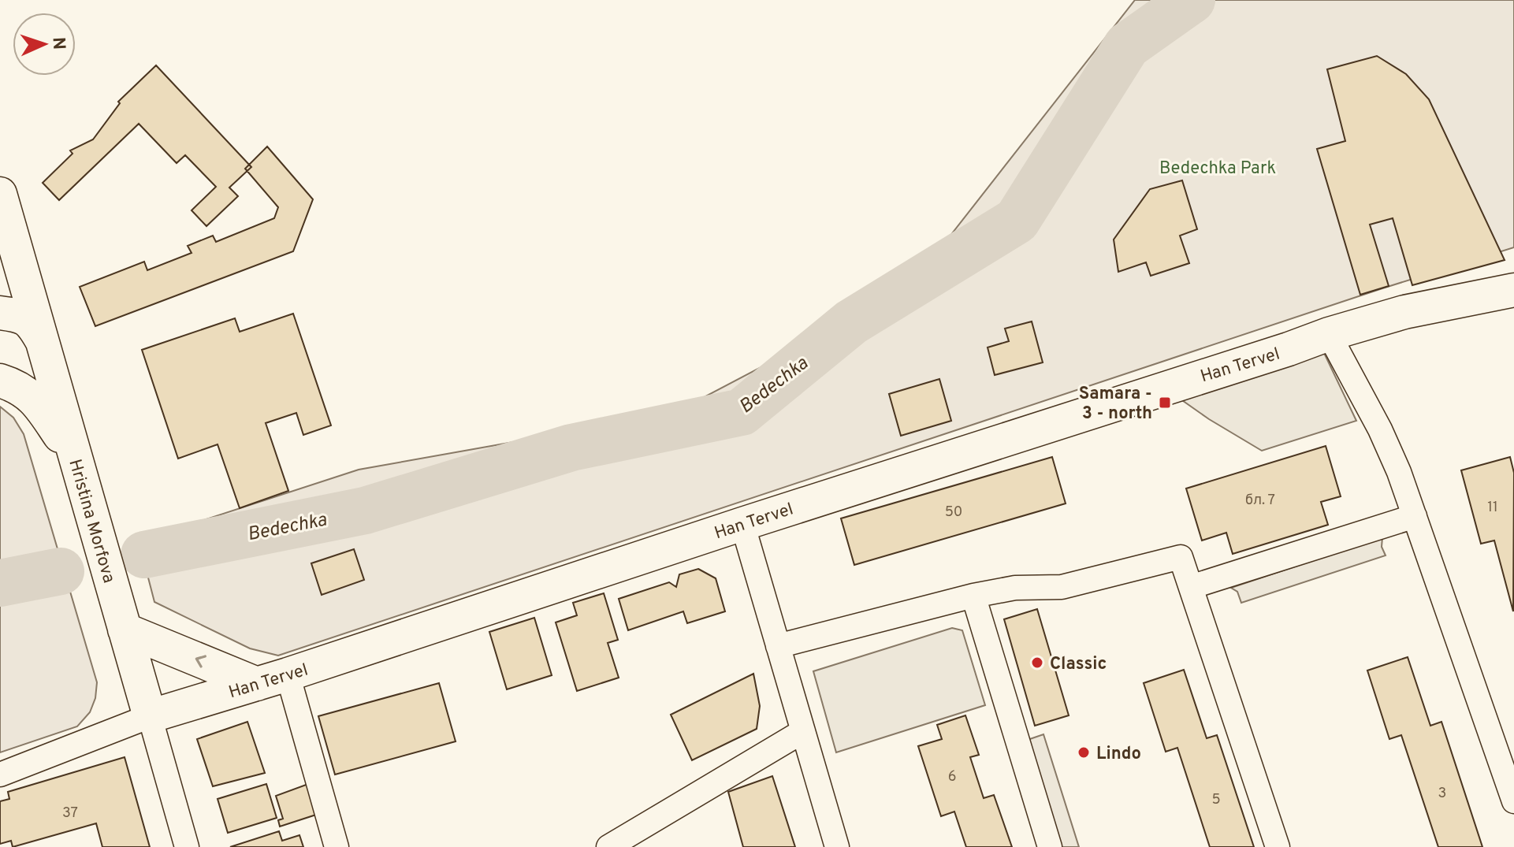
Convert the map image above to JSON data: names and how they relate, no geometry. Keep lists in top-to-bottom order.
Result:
{
  "streets": {
    "street": ["Han Tervel", "Hristina Morfova"]
  },
  "crossings": [
    ["Han Tervel", "Hristina Morfova"]
  ],
  "water": ["Bedechka"],
  "parks": ["Bedechka Park"],
  "places": {
    "transit": ["Samara - 3 - north"],
    "other": ["Classic", "Lindo"]
  },
  "house_numbers": [
    "бл. 7",
    "11",
    "50",
    "6",
    "3",
    "5",
    "37"
  ],
  "north": "right"
}
